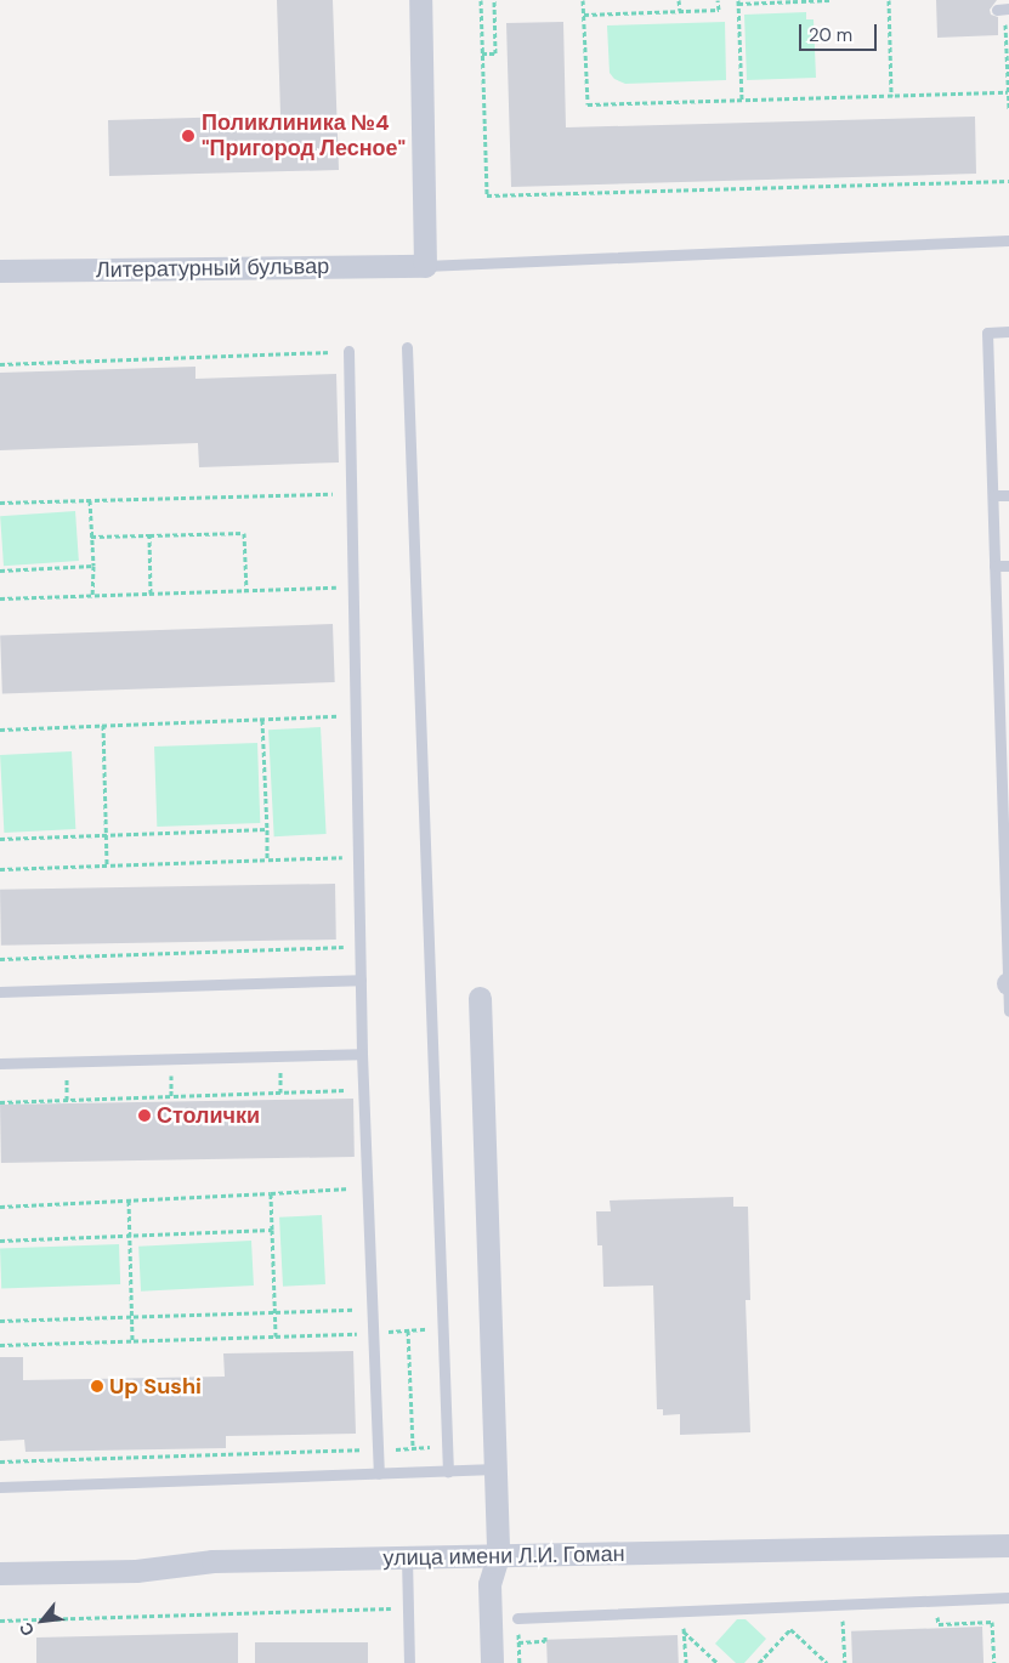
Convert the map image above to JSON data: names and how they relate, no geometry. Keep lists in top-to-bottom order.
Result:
{
  "streets": {
    "street": ["Литературный бульвар", "улица имени Л.И. Гоман"]
  },
  "places": ["Поликлиника №4 \"Пригород Лесное\"", "Столички", "Up Sushi"],
  "scale_bar": "20 m",
  "north": "bottom left"
}
